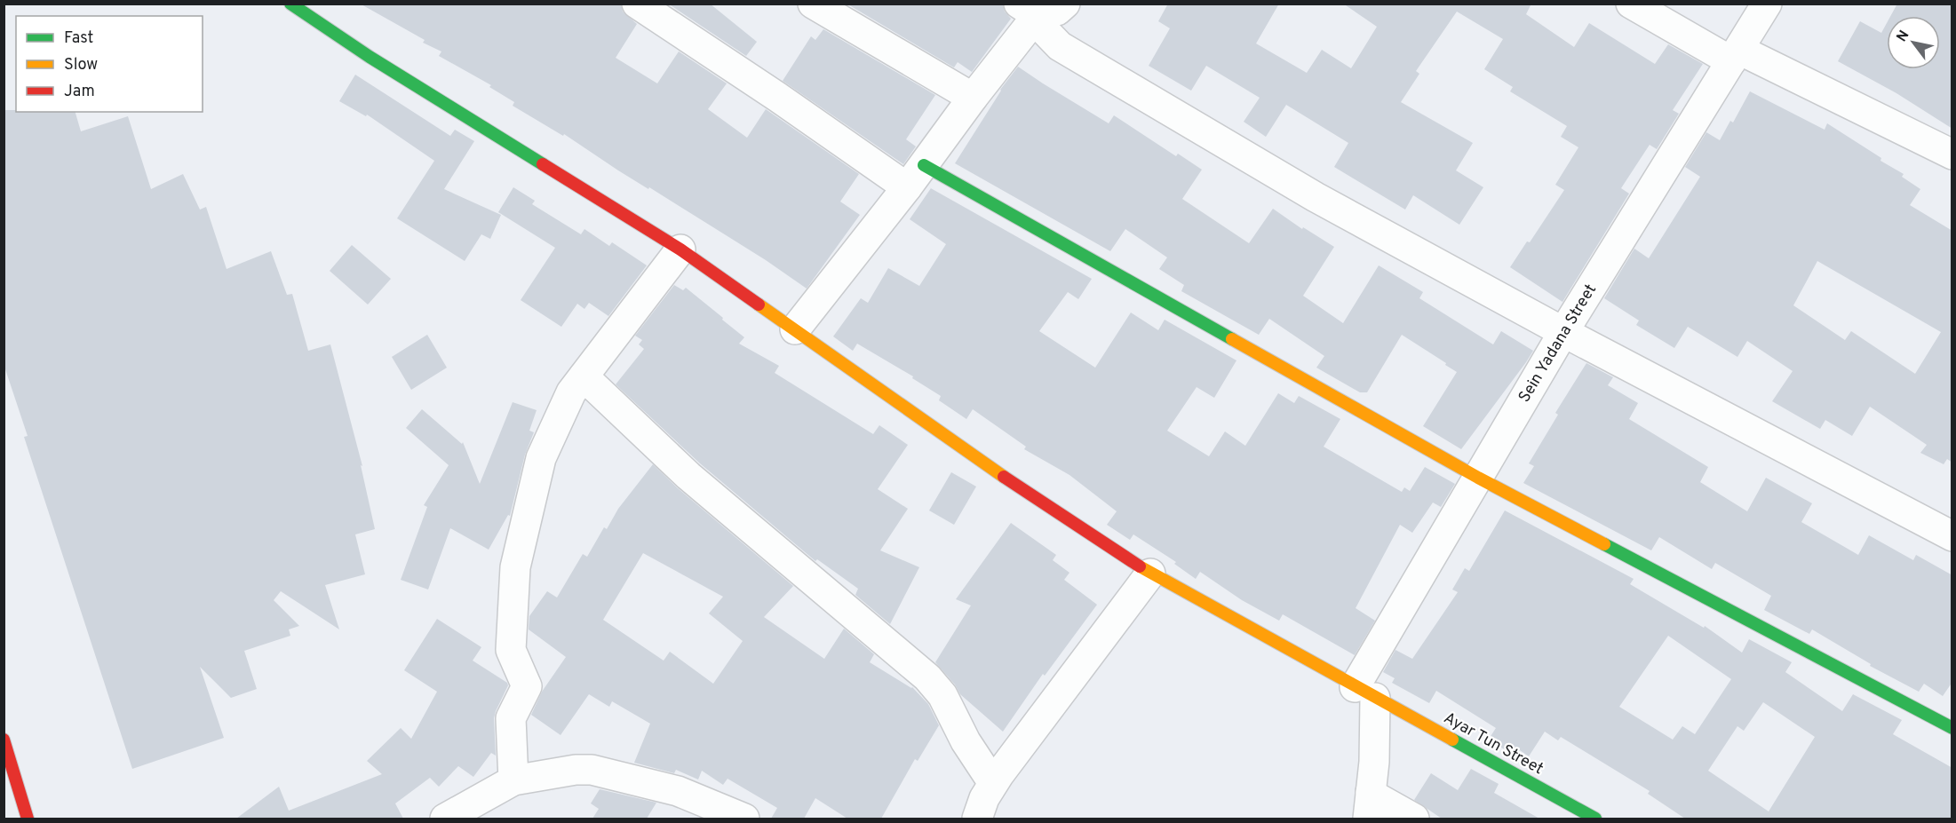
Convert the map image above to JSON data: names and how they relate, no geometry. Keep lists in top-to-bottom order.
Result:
{
  "streets": {
    "street": ["Sein Yadana Street", "Ayar Tun Street"]
  },
  "crossings": [
    ["Sein Yadana Street", "Ayar Tun Street"]
  ],
  "legend": ["Fast", "Slow", "Jam"],
  "north": "top left"
}
